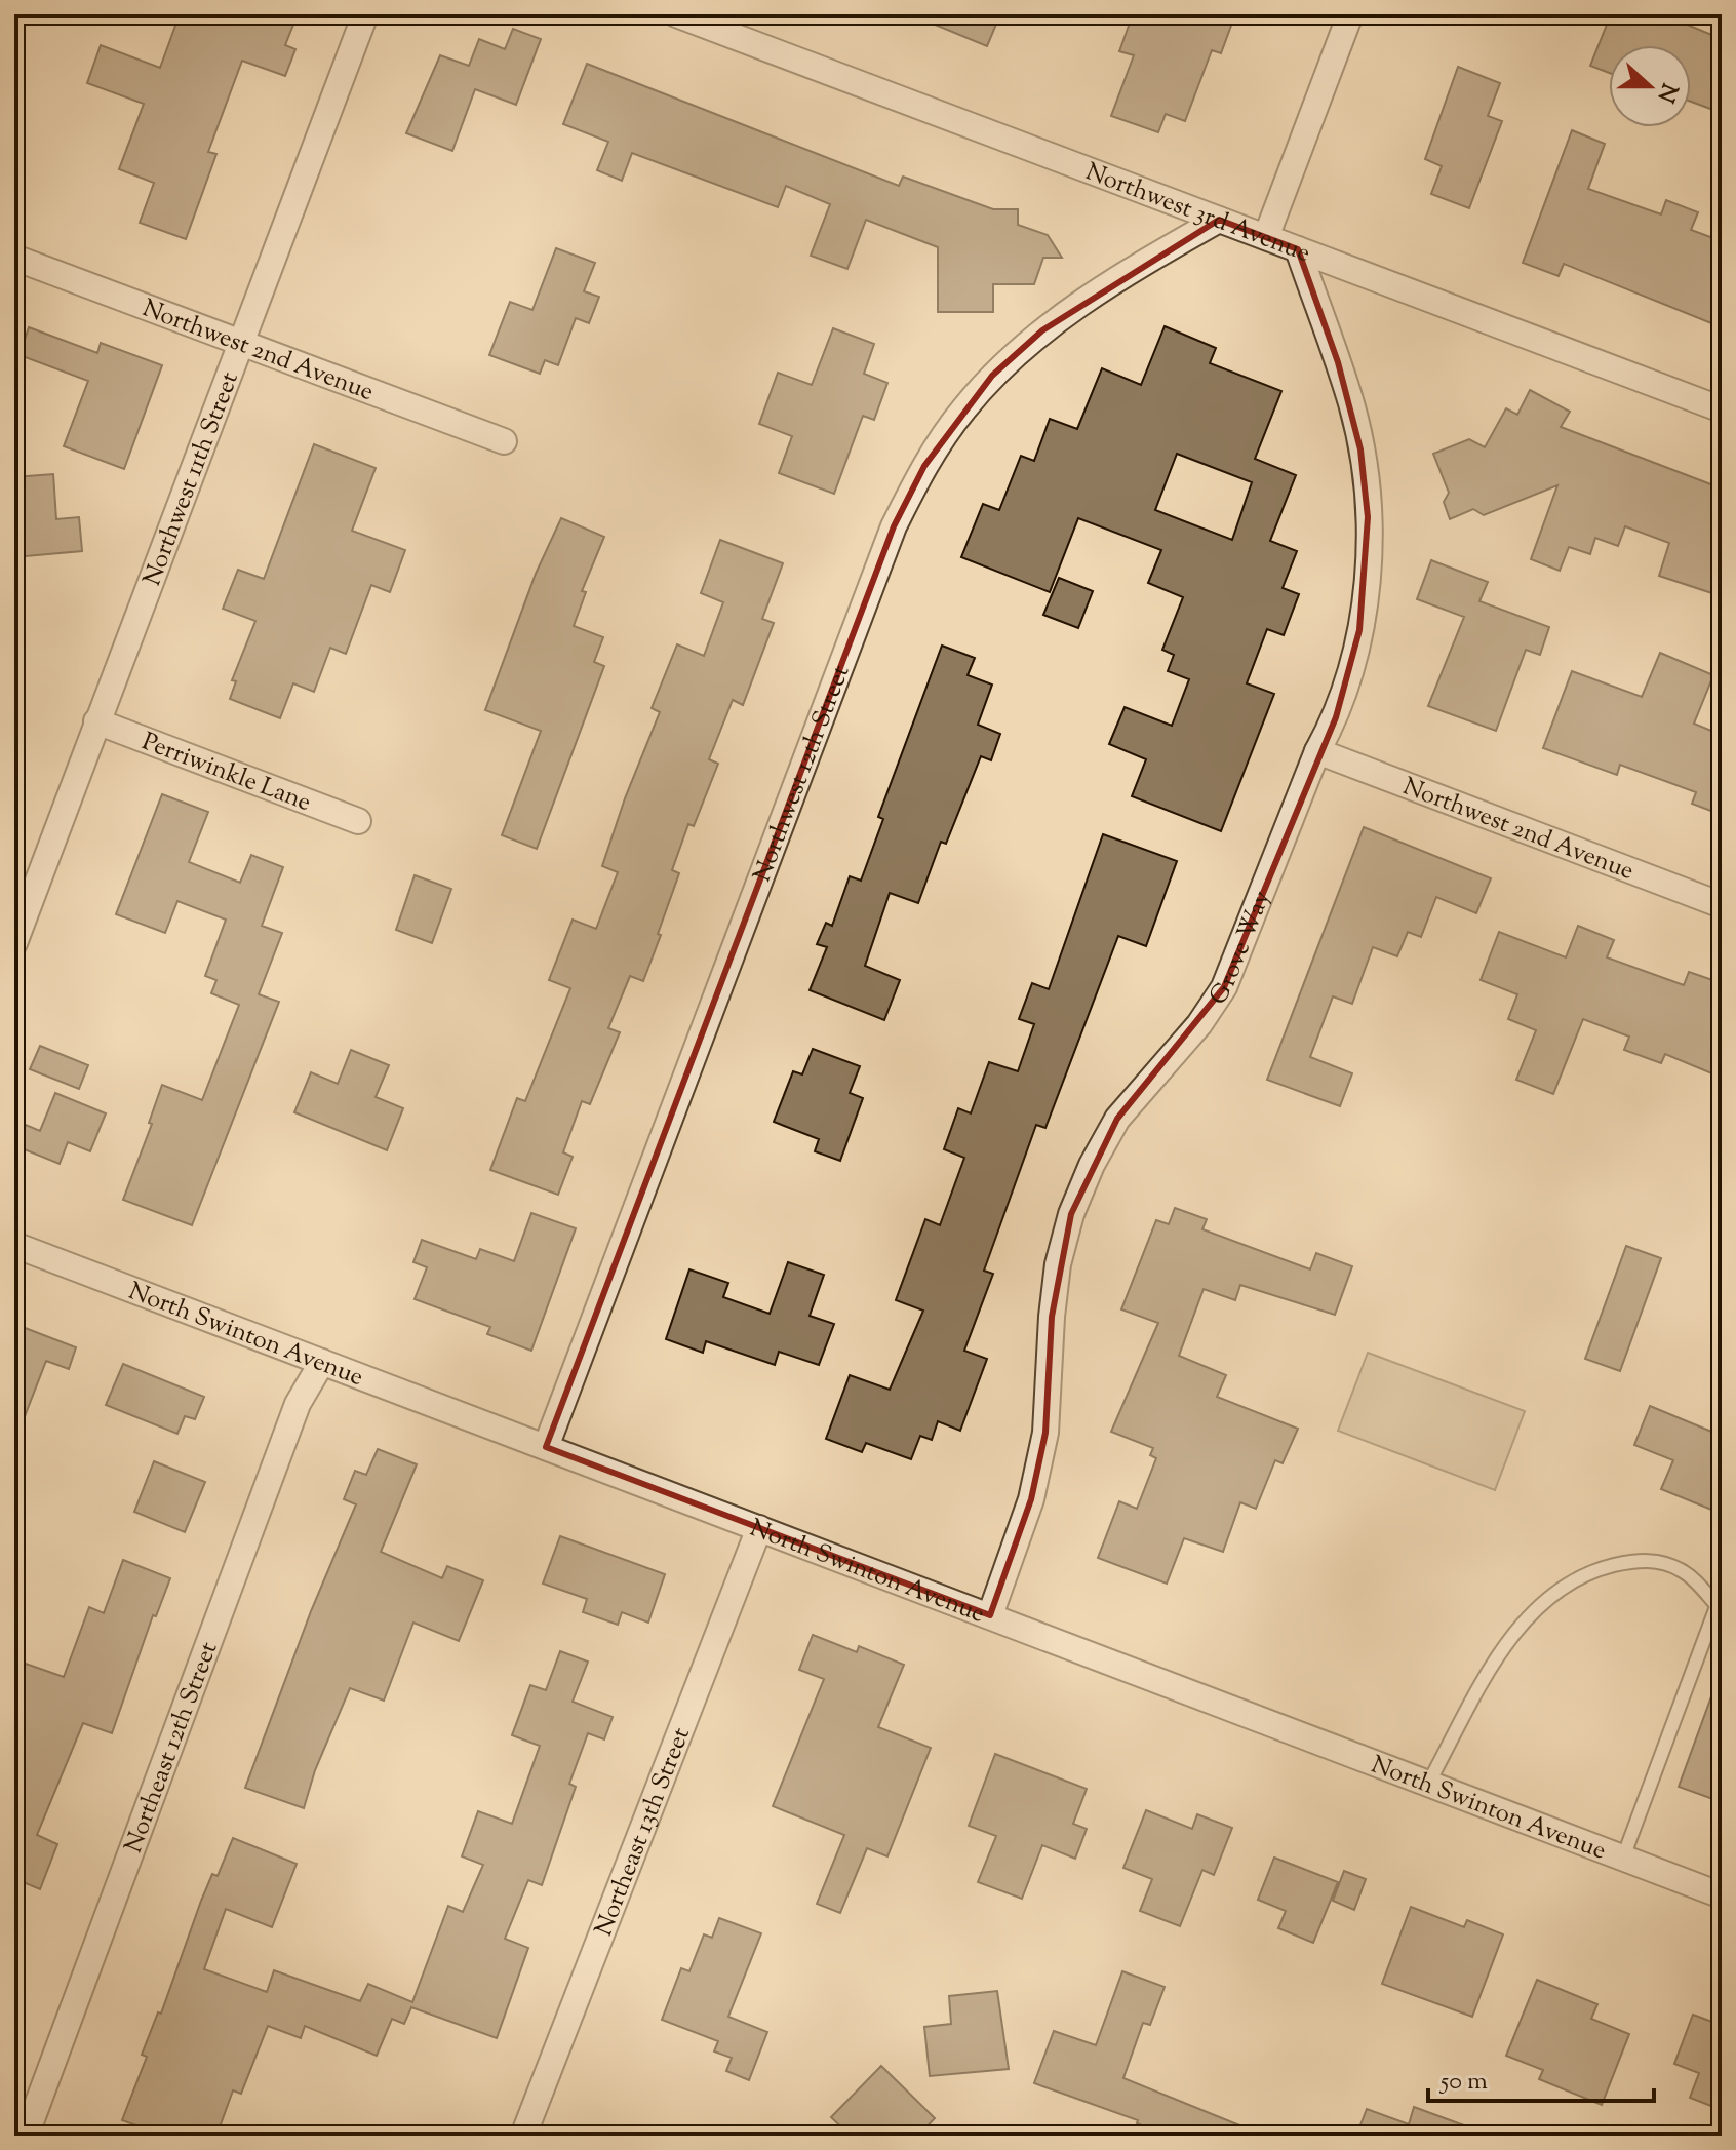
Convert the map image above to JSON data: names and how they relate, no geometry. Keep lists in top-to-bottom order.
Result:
{
  "streets": {
    "street": [
      "Northwest 3rd Avenue",
      "Northwest 2nd Avenue",
      "Northwest 11th Street",
      "Perriwinkle Lane",
      "Northwest 12th Street",
      "Grove Way",
      "North Swinton Avenue",
      "Northeast 12th Street",
      "Northeast 13th Street"
    ]
  },
  "crossings": [
    ["Northwest 3rd Avenue", "Northwest 12th Street"],
    ["Northwest 3rd Avenue", "Grove Way"],
    ["Northwest 2nd Avenue", "Northwest 11th Street"],
    ["Northwest 2nd Avenue", "Grove Way"],
    ["Northwest 11th Street", "Perriwinkle Lane"],
    ["Northwest 12th Street", "North Swinton Avenue"],
    ["Grove Way", "North Swinton Avenue"],
    ["North Swinton Avenue", "Northeast 12th Street"],
    ["North Swinton Avenue", "Northeast 13th Street"]
  ],
  "scale_bar": "50 m",
  "north": "right"
}
